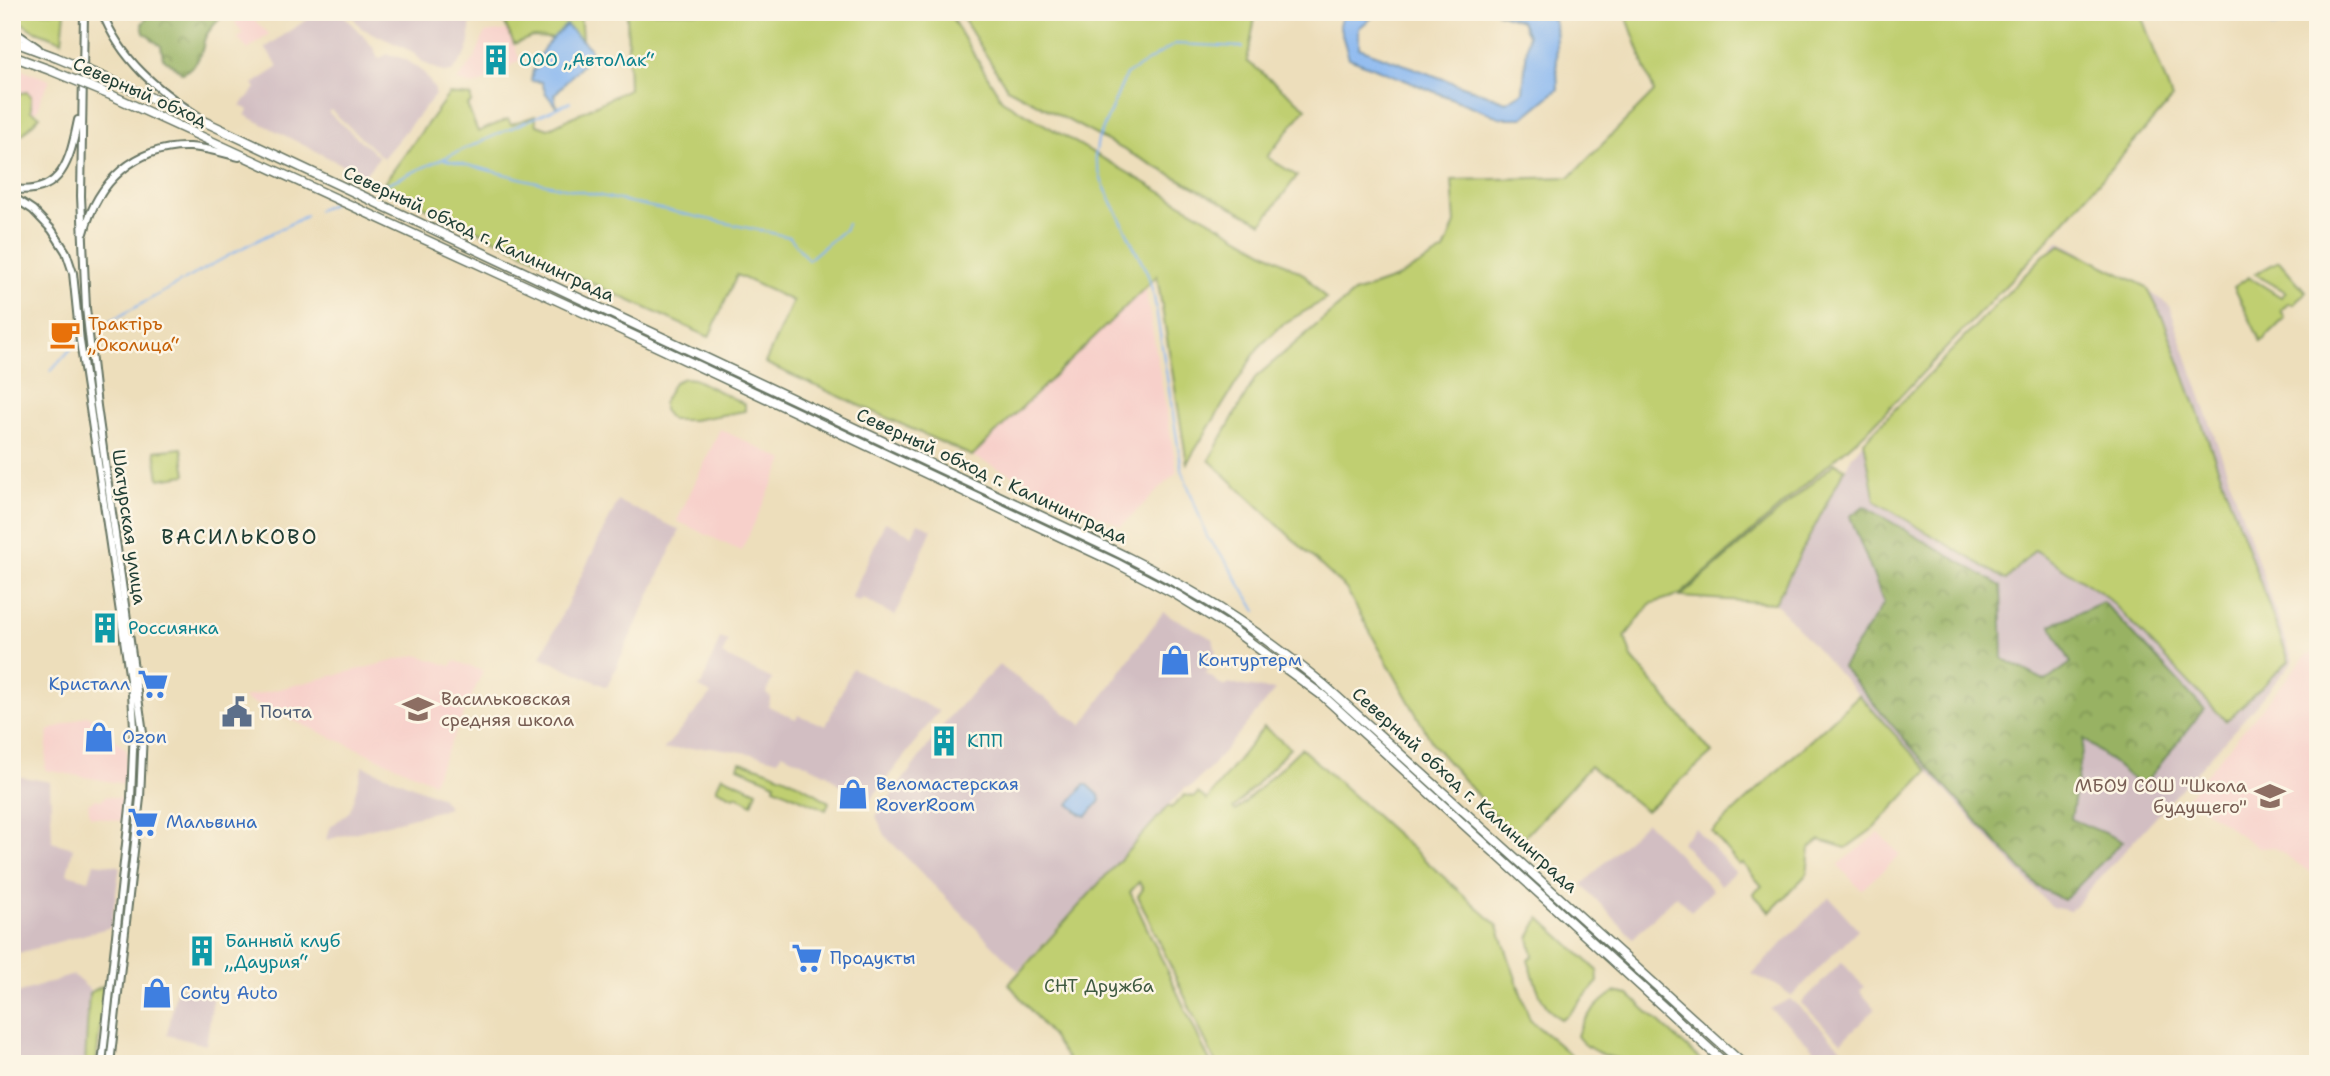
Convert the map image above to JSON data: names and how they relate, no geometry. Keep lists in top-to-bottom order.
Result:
{
  "streets": {
    "highway": ["Северный обход", "Северный обход г. Калининграда"],
    "main road": ["Шатурская улица"]
  },
  "crossings": [
    ["Северный обход", "Северный обход г. Калининграда"]
  ],
  "districts": ["ВАСИЛЬКОВО"],
  "parks": ["СНТ Дружба"],
  "places": {
    "building": [
      "ООО „АвтоЛак“",
      "Россиянка",
      "КПП",
      "Банный клуб „Даурия“"
    ],
    "cafe": ["Трактiръ „Околица“"],
    "shop": [
      "Контуртерм",
      "Ozon",
      "Веломастерская RoverRoom",
      "Conty Auto"
    ],
    "supermarket": ["Кристалл", "Мальвина", "Продукты"],
    "school or university": ["Васильковская средняя школа", "МБОУ СОШ \"Школа будущего\""],
    "public building": ["Почта"]
  }
}
